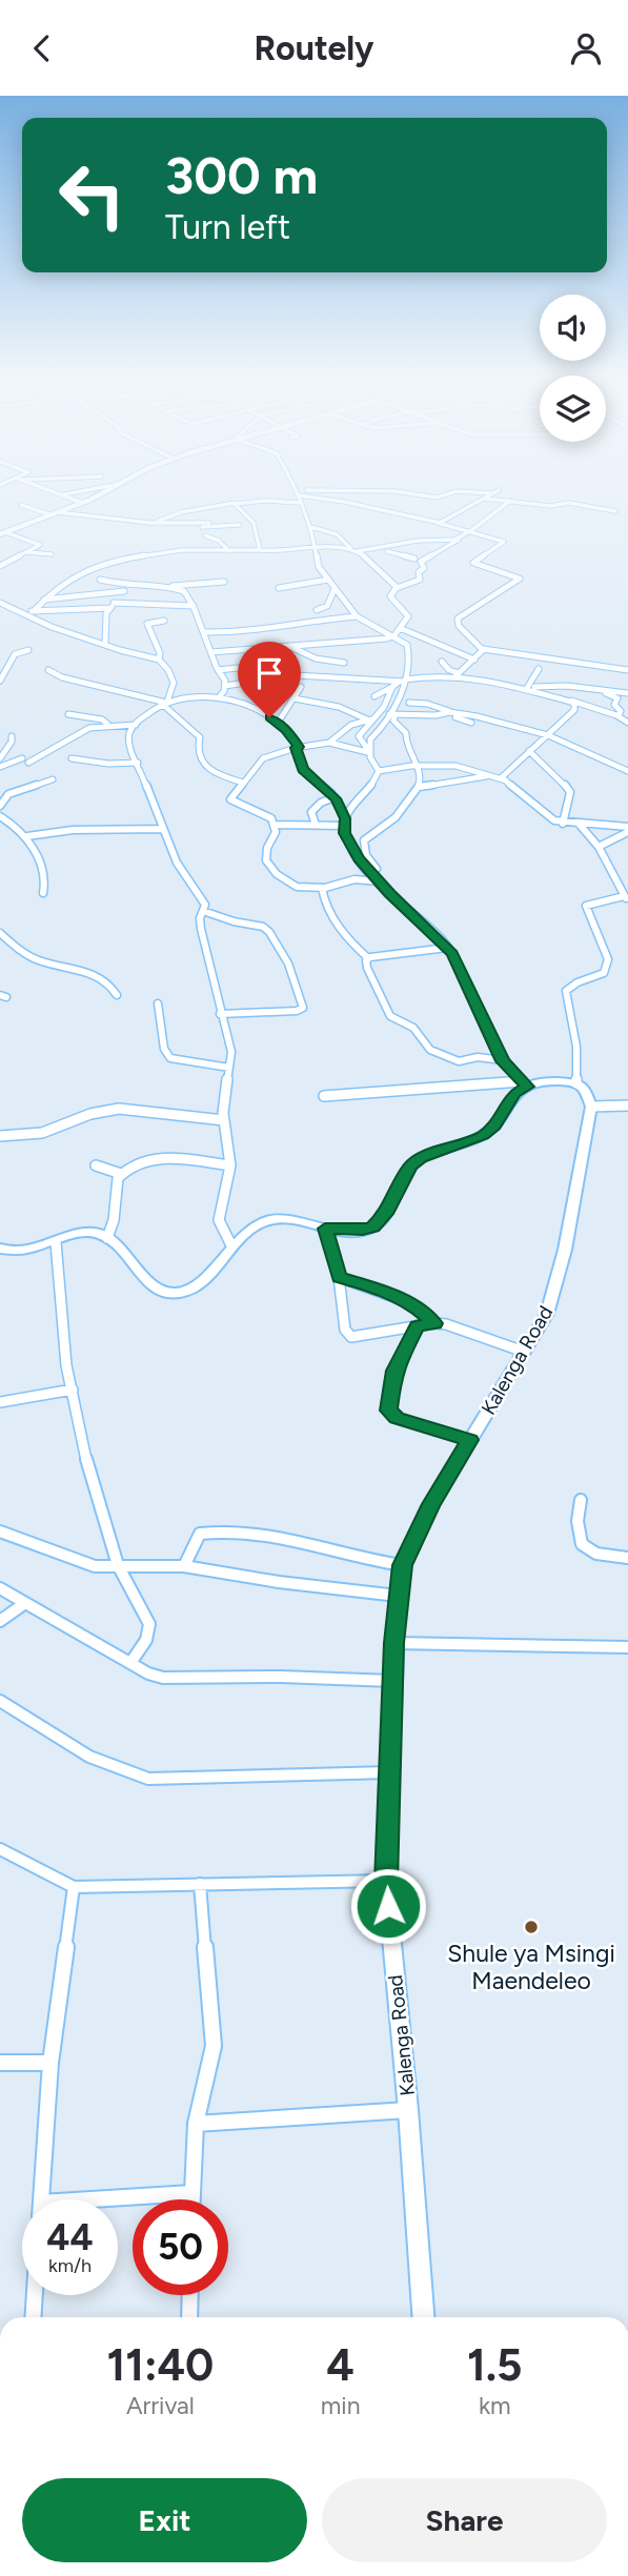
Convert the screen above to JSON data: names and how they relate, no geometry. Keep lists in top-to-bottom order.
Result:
{
  "streets": {
    "main road": ["Kalenga Road"]
  },
  "places": ["Shule ya Msingi Maendeleo"],
  "page": {
    "header": "Routely",
    "turn": ["300 m", "Turn left"],
    "speed": "44 km/h",
    "limit": "50",
    "eta": [
      "11:40",
      "Arrival",
      "4",
      "min",
      "1.5",
      "km"
    ],
    "buttons": ["Exit", "Share"]
  }
}
